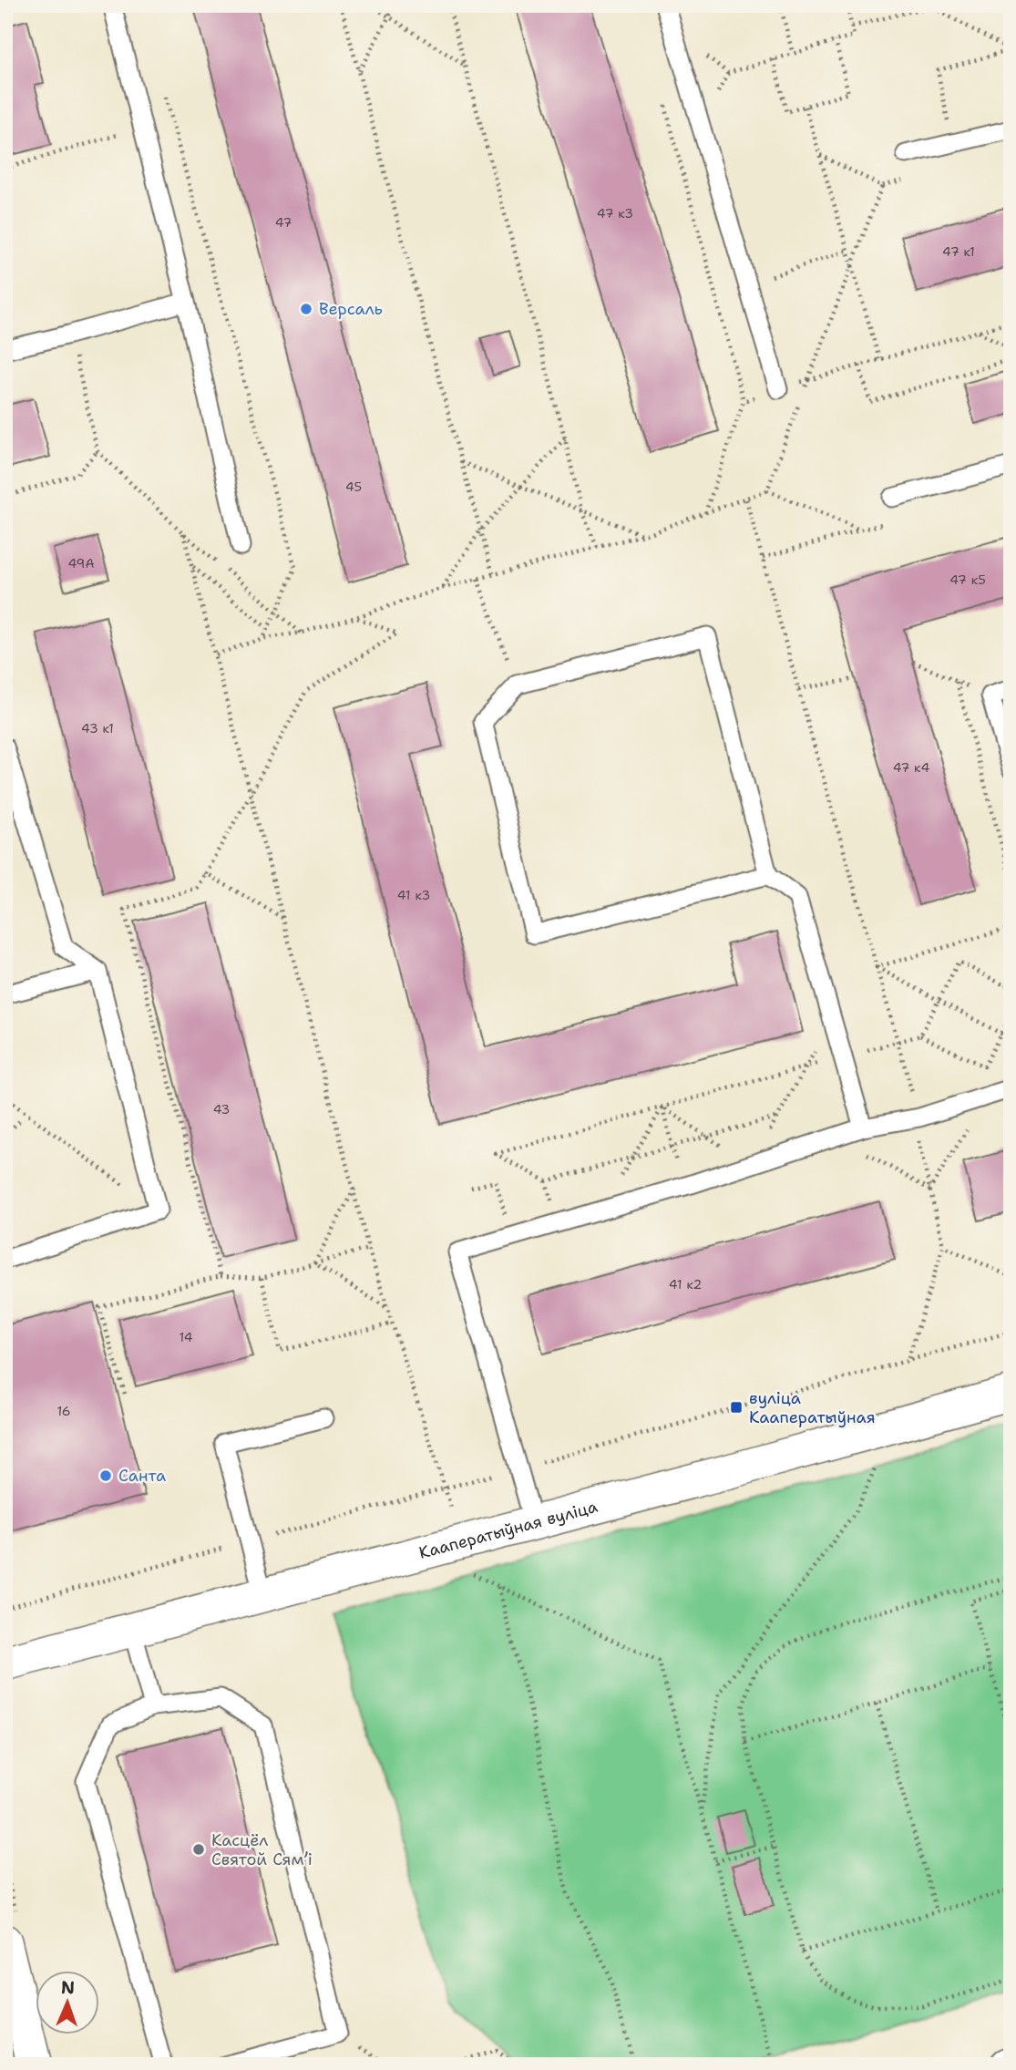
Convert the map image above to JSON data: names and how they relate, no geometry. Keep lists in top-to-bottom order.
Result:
{
  "streets": {
    "street": ["Кааператыўная вуліца"]
  },
  "places": {
    "other": ["Версаль", "Санта", "Касцёл Святой Сямʼі"],
    "transit": ["вуліца Кааператыўная"]
  },
  "house_numbers": [
    "47 к3",
    "47",
    "47 к1",
    "45",
    "49А",
    "47 к5",
    "43 к1",
    "47 к4",
    "41 к3",
    "43",
    "41 к2",
    "14",
    "16"
  ],
  "north": "top"
}
